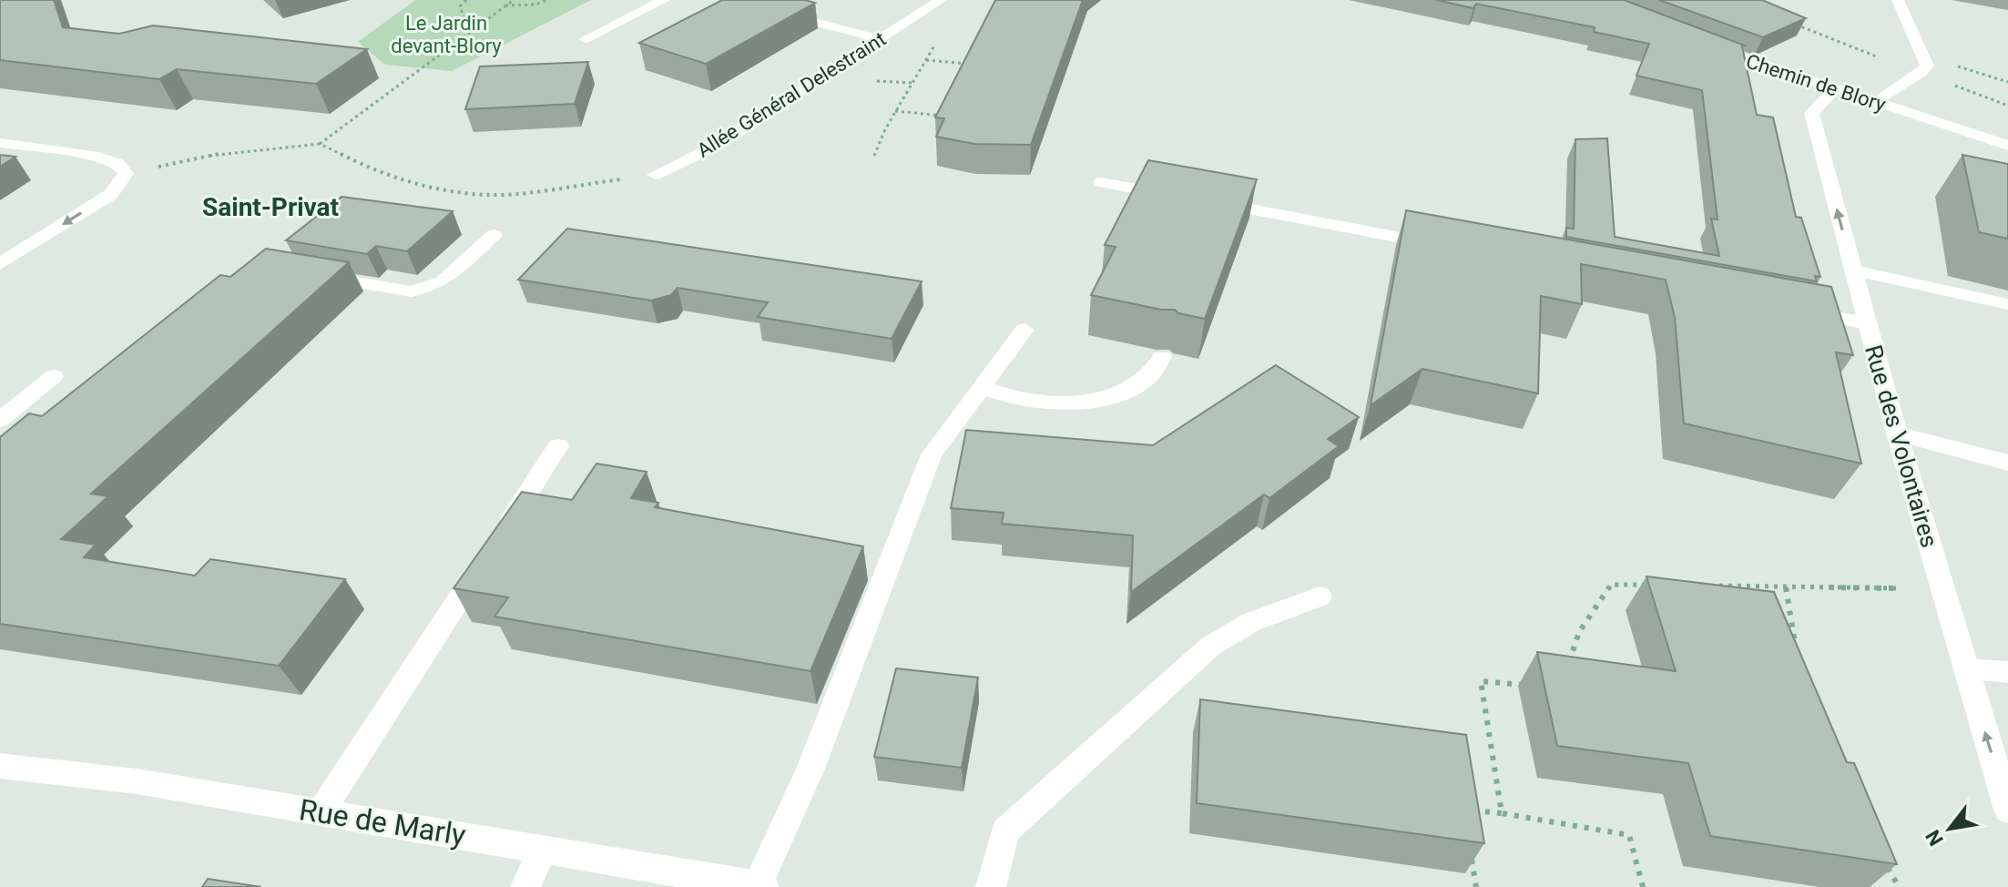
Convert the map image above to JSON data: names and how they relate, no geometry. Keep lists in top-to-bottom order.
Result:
{
  "streets": {
    "street": [
      "Chemin de Blory",
      "Allée Général Delestraint",
      "Rue des Volontaires",
      "Rue de Marly"
    ]
  },
  "crossings": [
    ["Chemin de Blory", "Rue des Volontaires"]
  ],
  "one_way": ["Rue des Volontaires"],
  "districts": ["Saint-Privat"],
  "parks": ["Le Jardin devant-Blory"],
  "north": "bottom left"
}
